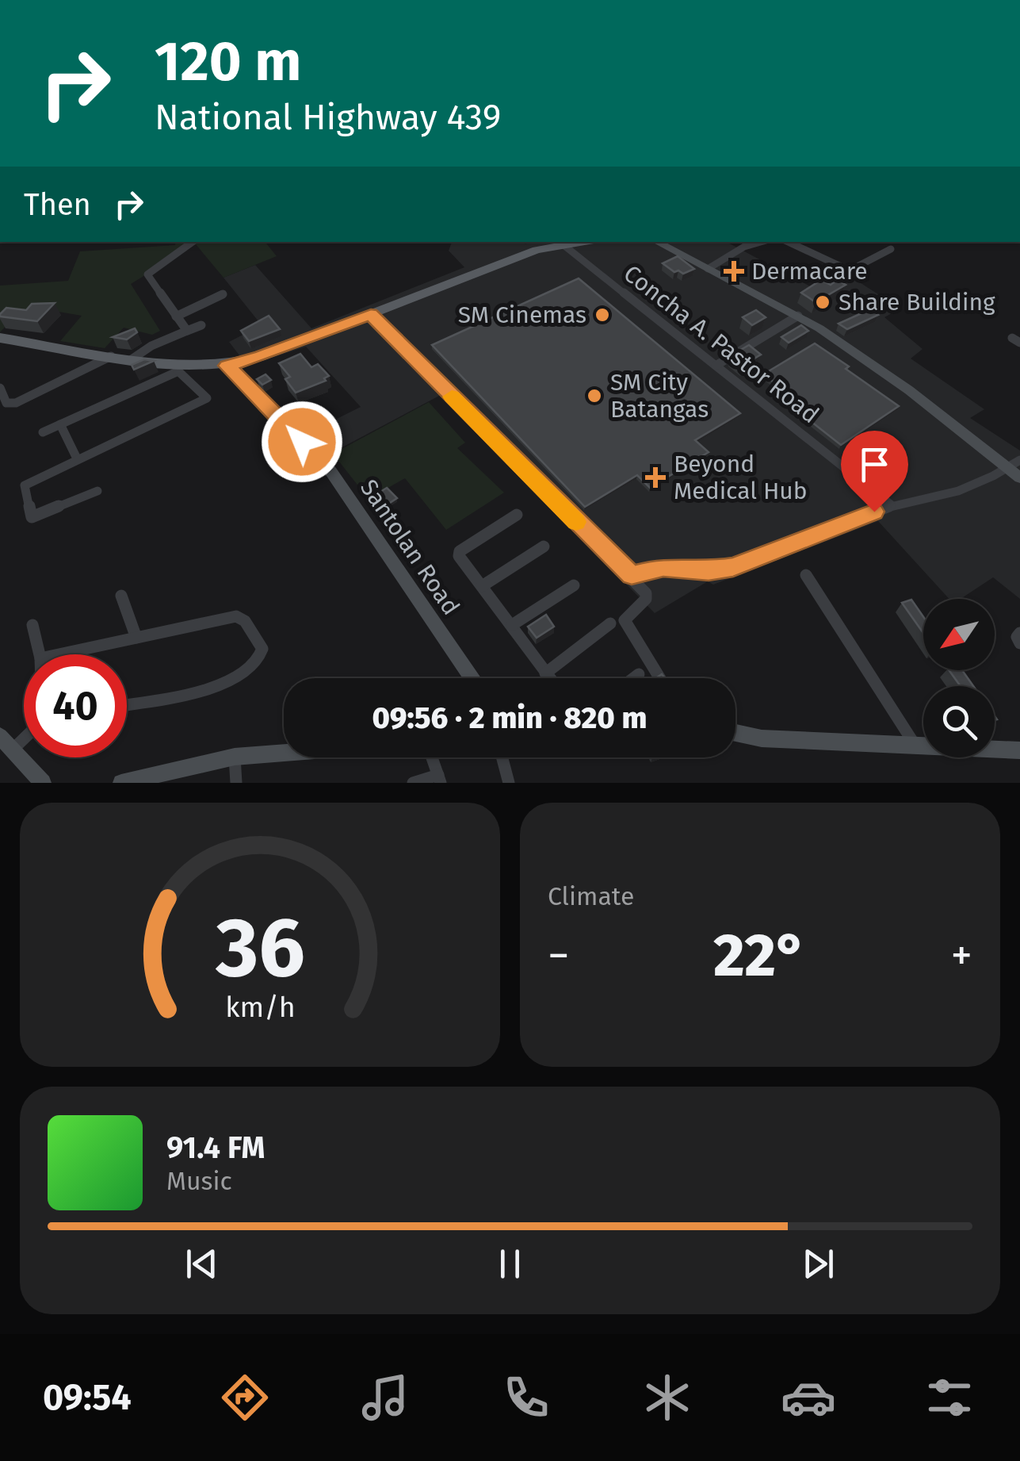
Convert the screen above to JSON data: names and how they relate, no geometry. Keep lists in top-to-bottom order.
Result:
{
  "streets": {
    "street": ["Concha A. Pastor Road", "Santolan Road"]
  },
  "places": {
    "health": ["Dermacare", "Beyond Medical Hub"],
    "other": ["Share Building", "SM Cinemas", "SM City Batangas"]
  },
  "north": "bottom left",
  "page": {
    "turn": ["120 m", "National Highway 439"],
    "then": "Then",
    "limit": "40",
    "trip": "09:56 · 2 min · 820 m",
    "tile": "Climate",
    "heat": ["−", "22°", "+"],
    "song": ["91.4 FM", "Music"],
    "tabs": "09:54",
    "gauge": ["36", "km/h"]
  }
}
